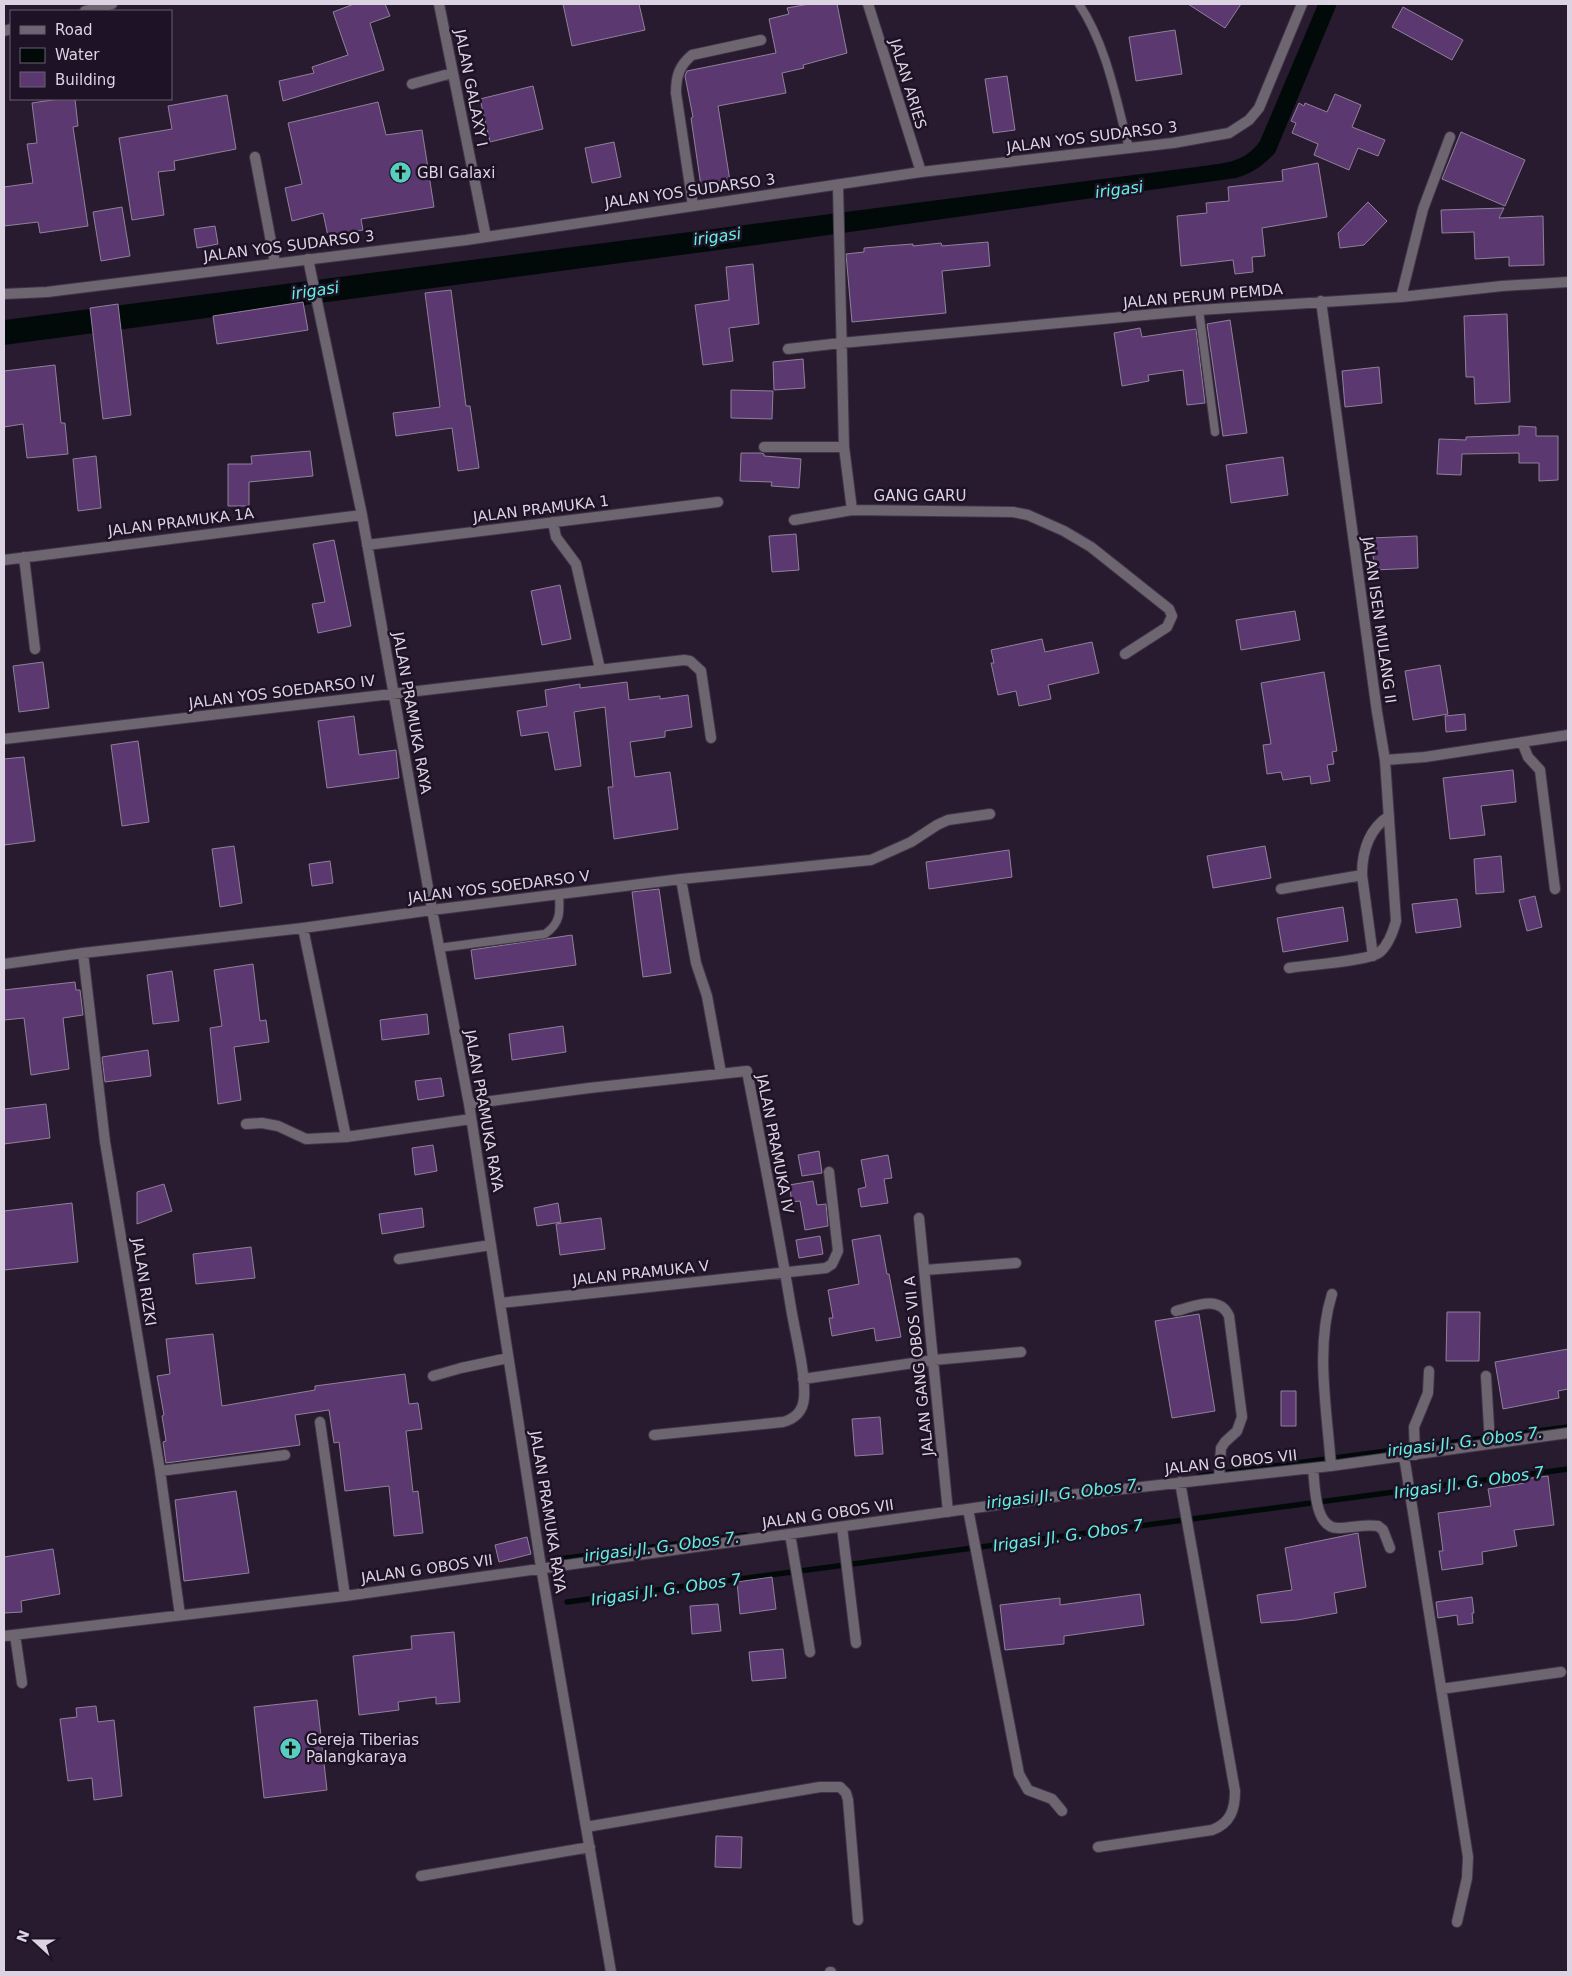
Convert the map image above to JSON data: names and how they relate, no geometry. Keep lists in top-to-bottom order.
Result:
{
  "streets": {
    "street": [
      "JALAN ARIES",
      "JALAN GALAXY I",
      "JALAN YOS SUDARSO 3",
      "JALAN PERUM PEMDA",
      "GANG GARU",
      "JALAN PRAMUKA 1",
      "JALAN PRAMUKA 1A",
      "JALAN ISEN MULANG II",
      "JALAN YOS SOEDARSO IV",
      "JALAN PRAMUKA RAYA",
      "JALAN YOS SOEDARSO V",
      "JALAN PRAMUKA IV",
      "JALAN PRAMUKA V",
      "JALAN RIZKI",
      "JALAN GANG OBOS VII A",
      "JALAN G OBOS VII"
    ]
  },
  "crossings": [
    ["JALAN ARIES", "JALAN YOS SUDARSO 3"],
    ["JALAN GALAXY I", "JALAN YOS SUDARSO 3"],
    ["JALAN YOS SUDARSO 3", "GANG GARU"],
    ["JALAN YOS SUDARSO 3", "JALAN PRAMUKA RAYA"],
    ["JALAN PERUM PEMDA", "GANG GARU"],
    ["JALAN PERUM PEMDA", "JALAN ISEN MULANG II"],
    ["JALAN PRAMUKA 1", "JALAN PRAMUKA RAYA"],
    ["JALAN PRAMUKA 1A", "JALAN PRAMUKA RAYA"],
    ["JALAN YOS SOEDARSO IV", "JALAN PRAMUKA RAYA"],
    ["JALAN PRAMUKA RAYA", "JALAN YOS SOEDARSO V"],
    ["JALAN PRAMUKA RAYA", "JALAN PRAMUKA IV"],
    ["JALAN PRAMUKA RAYA", "JALAN PRAMUKA V"],
    ["JALAN PRAMUKA RAYA", "JALAN G OBOS VII"],
    ["JALAN YOS SOEDARSO V", "JALAN RIZKI"],
    ["JALAN PRAMUKA IV", "JALAN PRAMUKA V"],
    ["JALAN RIZKI", "JALAN G OBOS VII"],
    ["JALAN GANG OBOS VII A", "JALAN G OBOS VII"]
  ],
  "water": ["irigasi", "irigasi Jl. G. Obos 7.", "Irigasi Jl. G. Obos 7"],
  "places": {
    "church": ["GBI Galaxi", "Gereja Tiberias Palangkaraya"]
  },
  "legend": ["Road", "Water", "Building"],
  "north": "left"
}
